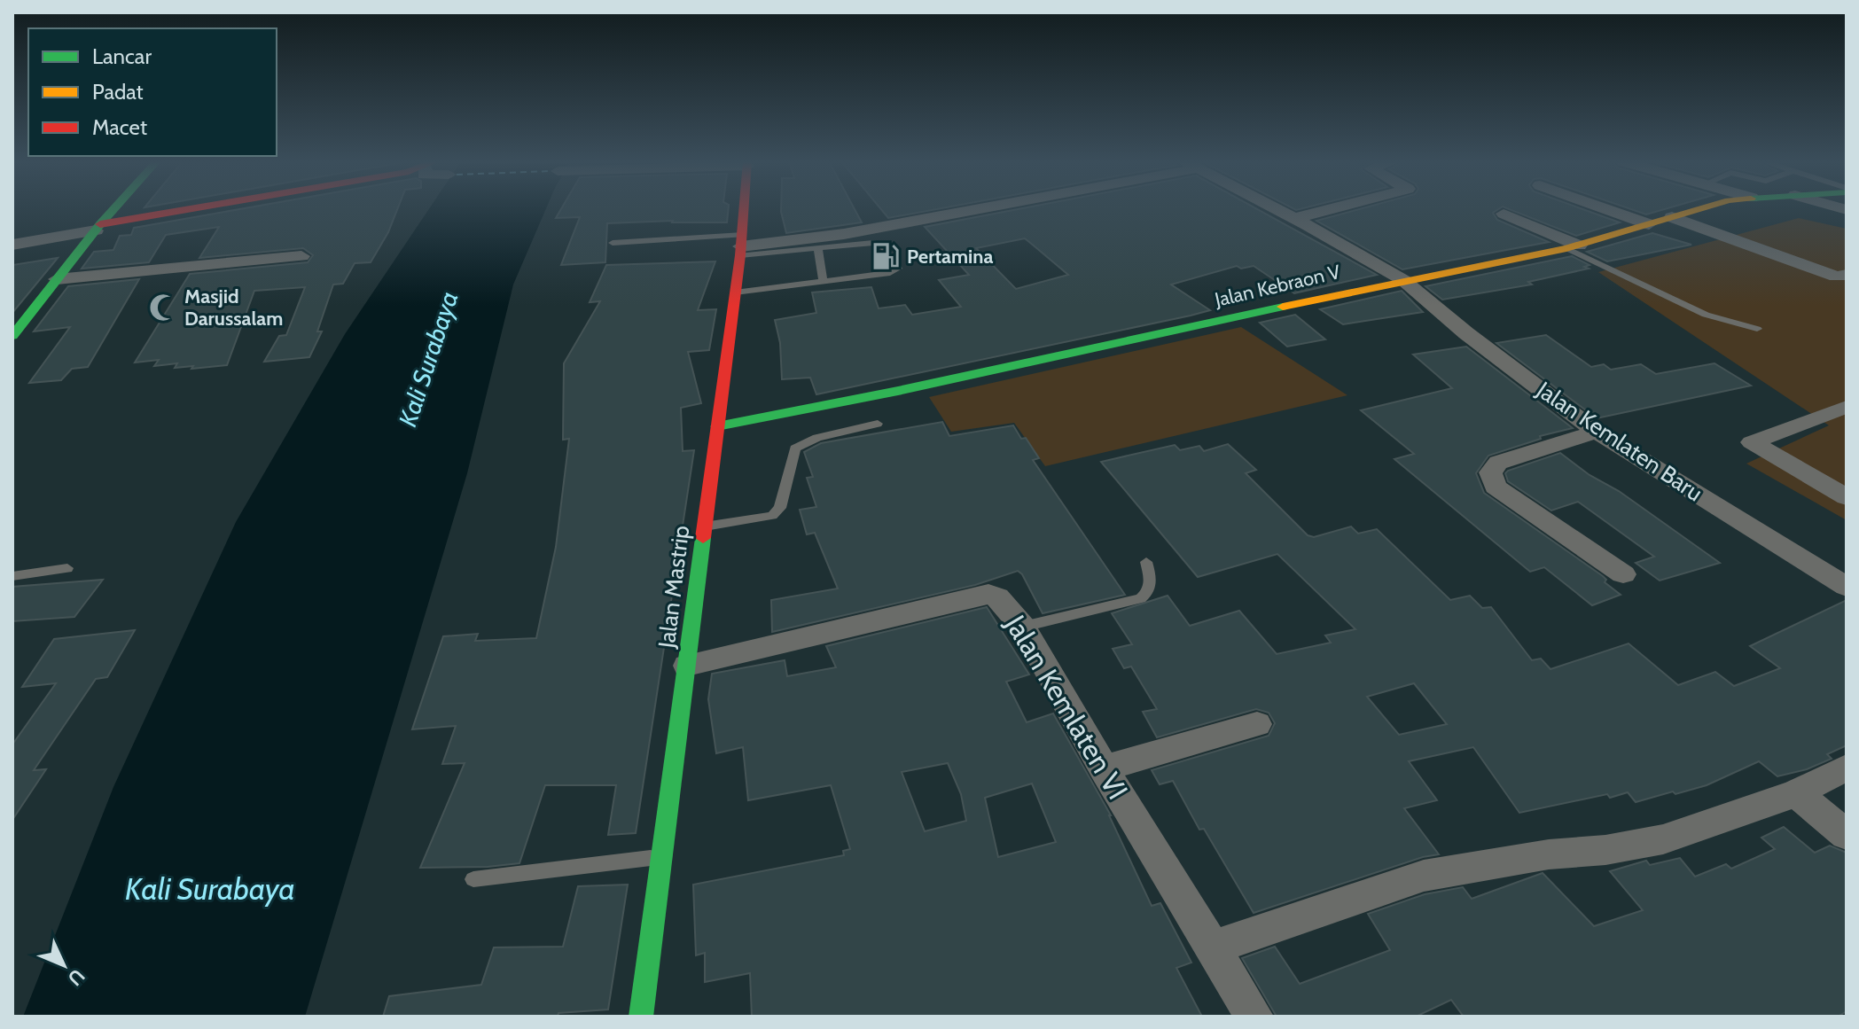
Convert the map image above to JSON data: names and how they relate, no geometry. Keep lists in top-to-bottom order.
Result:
{
  "streets": {
    "street": [
      "Jalan Kebraon V",
      "Jalan Kemlaten Baru",
      "Jalan Mastrip",
      "Jalan Kemlaten VI"
    ]
  },
  "crossings": [
    ["Jalan Kebraon V", "Jalan Kemlaten Baru"],
    ["Jalan Kebraon V", "Jalan Mastrip"],
    ["Jalan Mastrip", "Jalan Kemlaten VI"]
  ],
  "water": ["Kali Surabaya"],
  "places": {
    "fuel station": ["Pertamina"],
    "mosque": ["Masjid Darussalam"]
  },
  "legend": ["Lancar", "Padat", "Macet"],
  "north": "bottom right"
}
